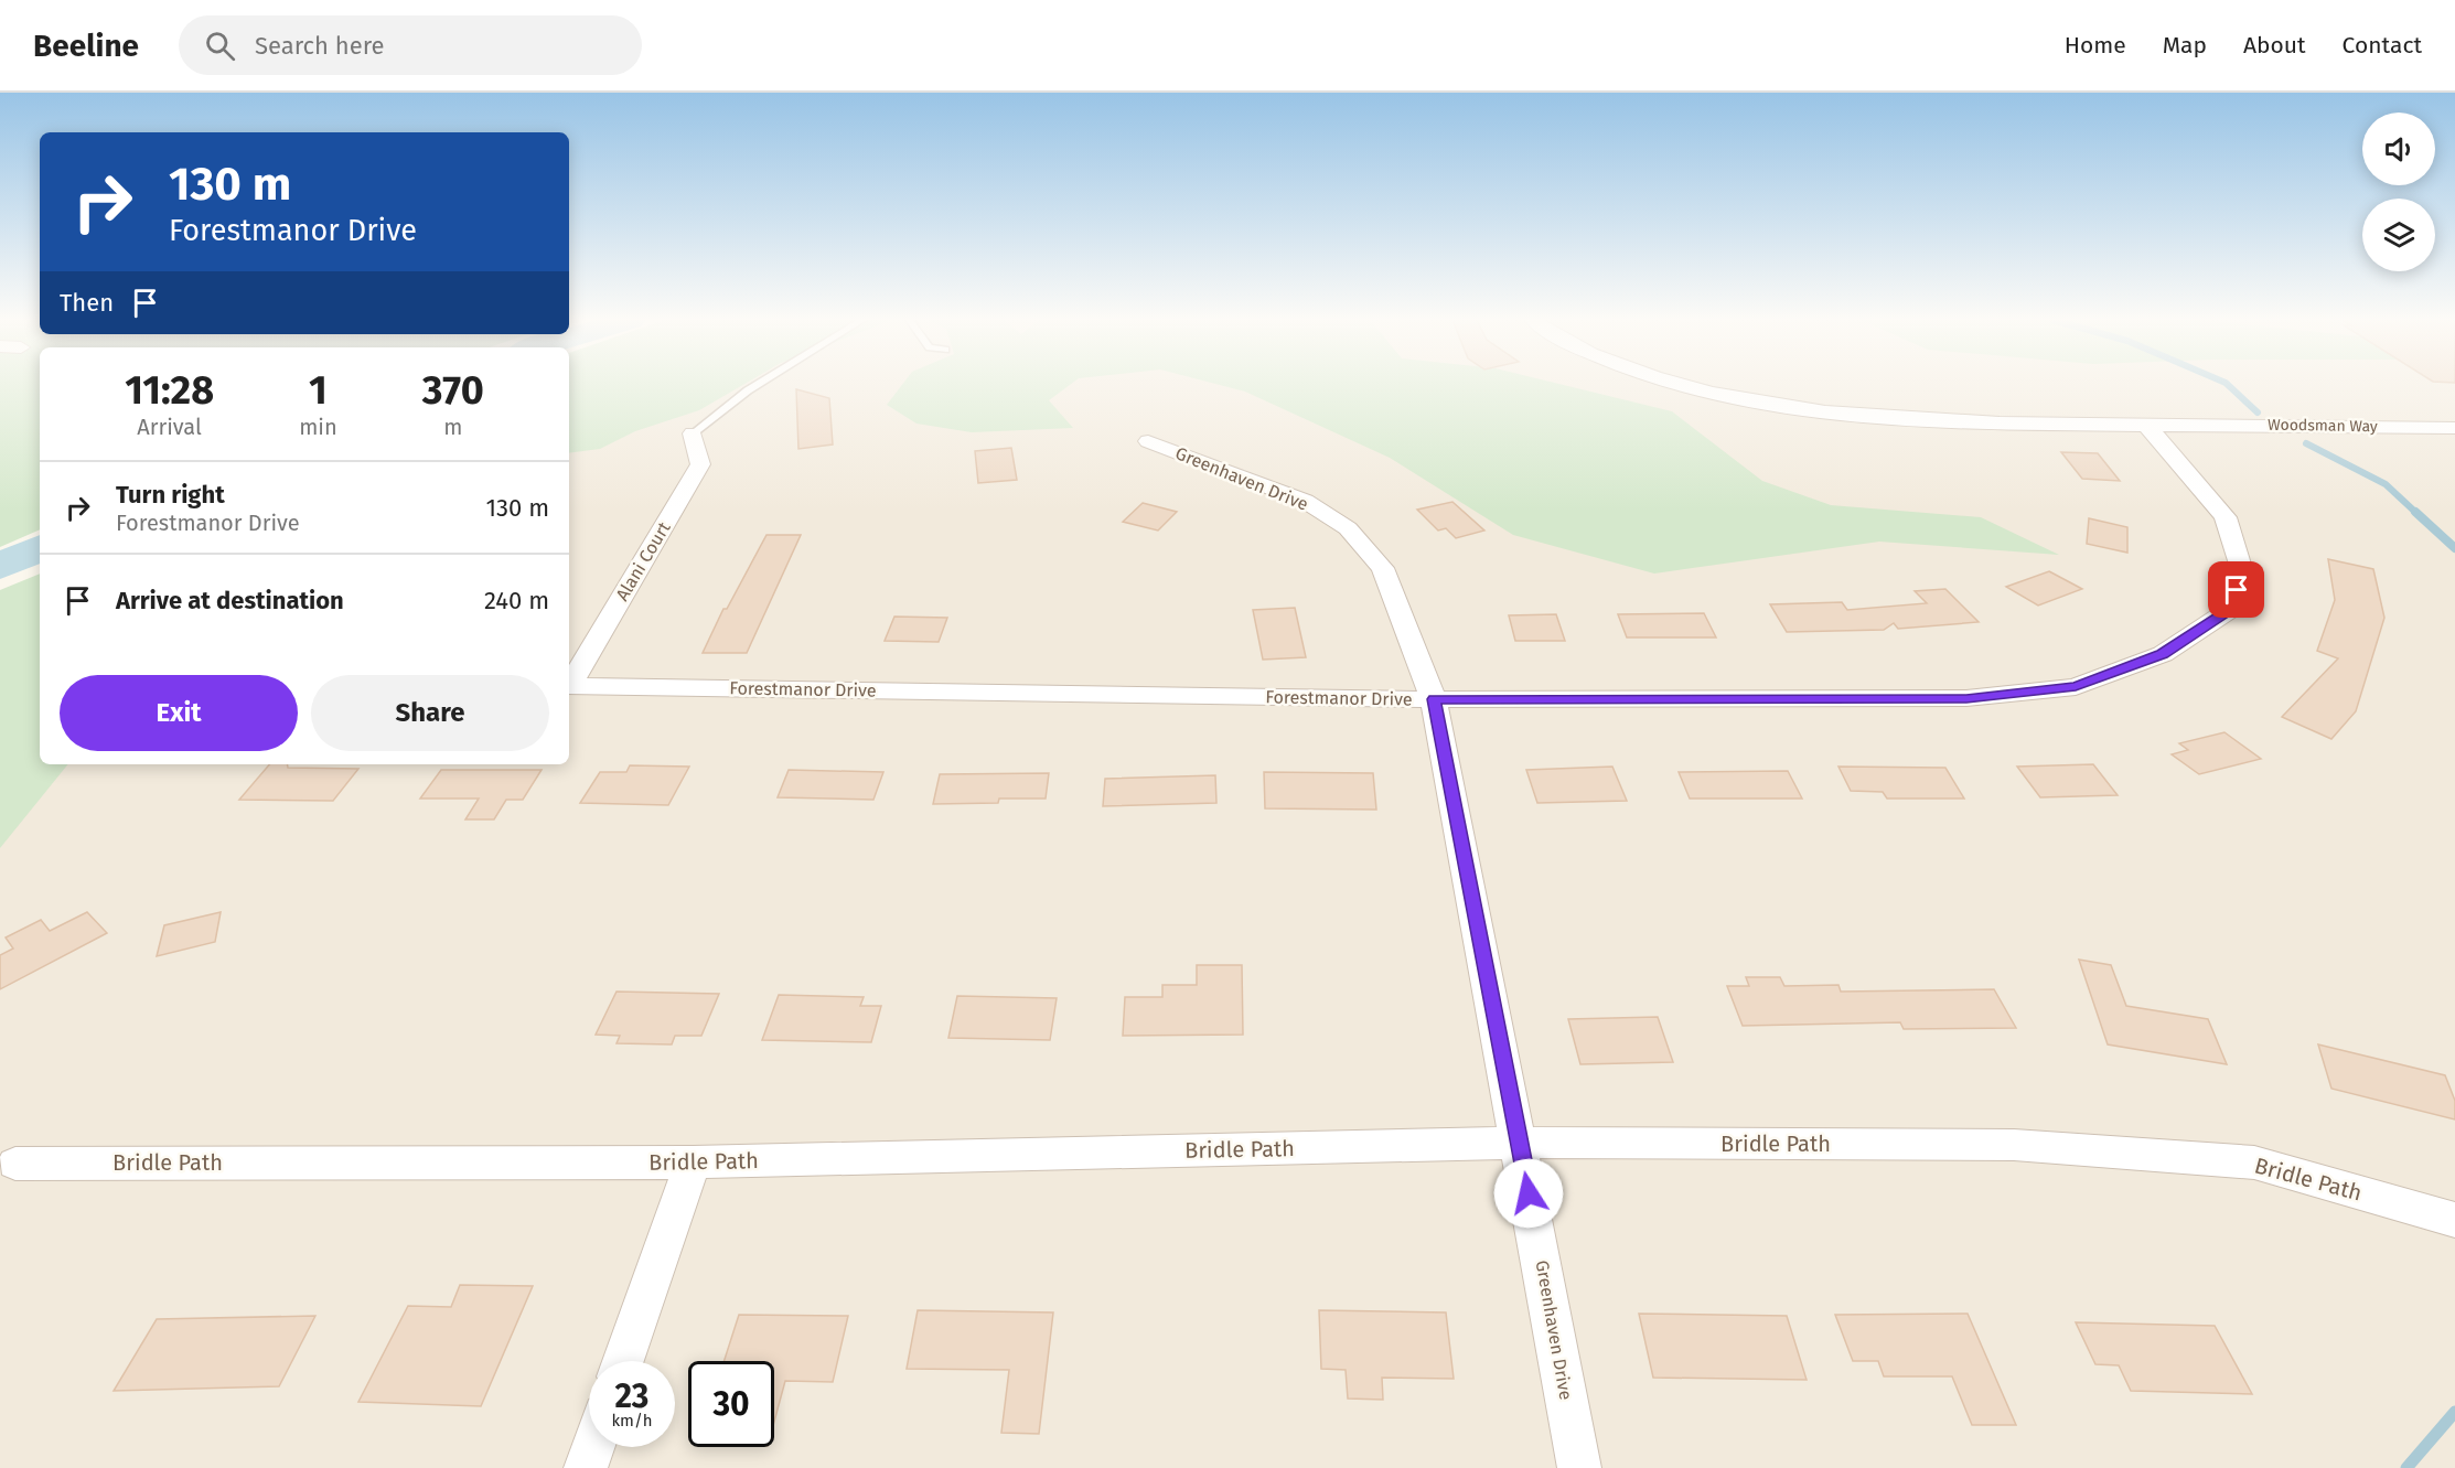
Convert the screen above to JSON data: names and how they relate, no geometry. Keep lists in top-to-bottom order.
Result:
{
  "streets": {
    "street": [
      "Woodsman Way",
      "Greenhaven Drive",
      "Alani Court",
      "Forestmanor Drive",
      "Bridle Path"
    ]
  },
  "crossings": [
    ["Woodsman Way", "Forestmanor Drive"],
    ["Greenhaven Drive", "Forestmanor Drive"],
    ["Greenhaven Drive", "Bridle Path"]
  ],
  "page": {
    "header": "Beeline",
    "search": "Search here",
    "nav": [
      "Home",
      "Map",
      "About",
      "Contact"
    ],
    "turn": ["130 m", "Forestmanor Drive"],
    "then": "Then",
    "eta": [
      "11:28",
      "Arrival",
      "1",
      "min",
      "370",
      "m"
    ],
    "list": [
      {
        "name": "Turn right",
        "note": "Forestmanor Drive",
        "value": "130 m"
      },
      {
        "name": "Arrive at destination",
        "value": "240 m"
      }
    ],
    "buttons": ["Exit", "Share"],
    "speed": "23 km/h",
    "limit": "30"
  }
}
